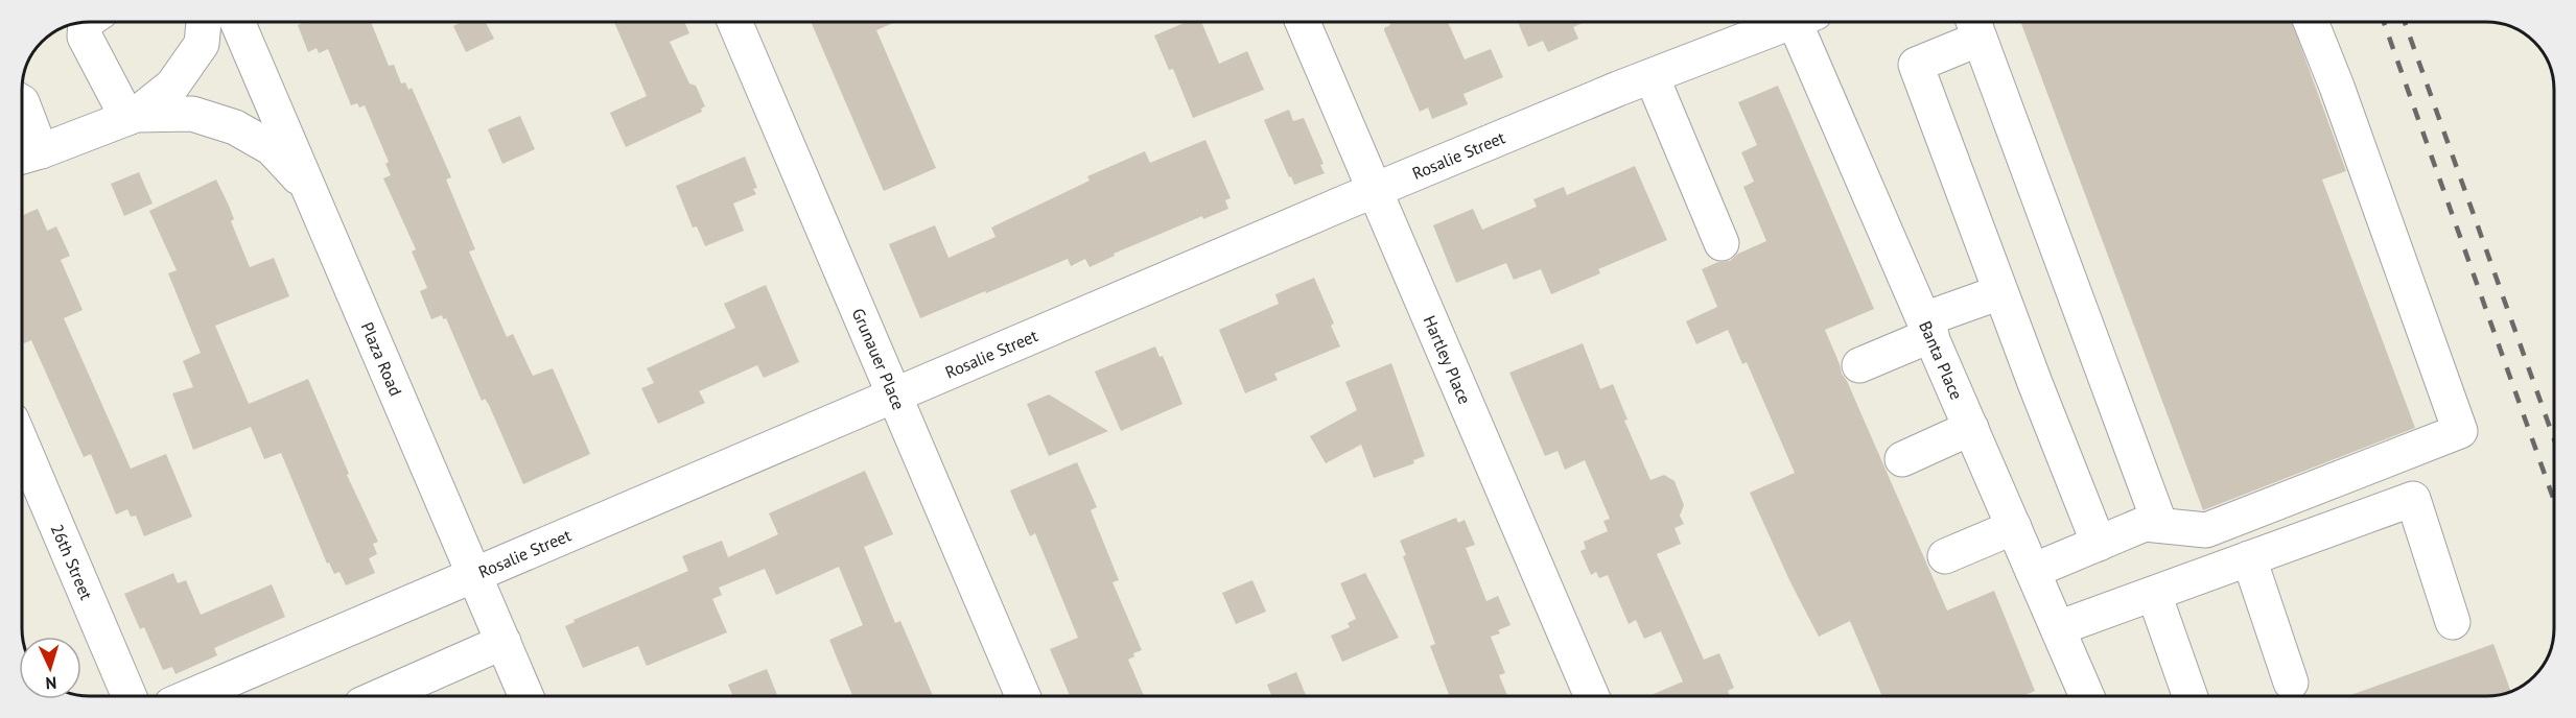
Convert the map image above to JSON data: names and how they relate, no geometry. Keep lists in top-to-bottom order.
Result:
{
  "streets": {
    "street": [
      "Rosalie Street",
      "Plaza Road",
      "Grunauer Place",
      "Hartley Place",
      "Banta Place",
      "26th Street"
    ]
  },
  "crossings": [
    ["Rosalie Street", "Plaza Road"],
    ["Rosalie Street", "Grunauer Place"],
    ["Rosalie Street", "Hartley Place"]
  ],
  "north": "bottom"
}
